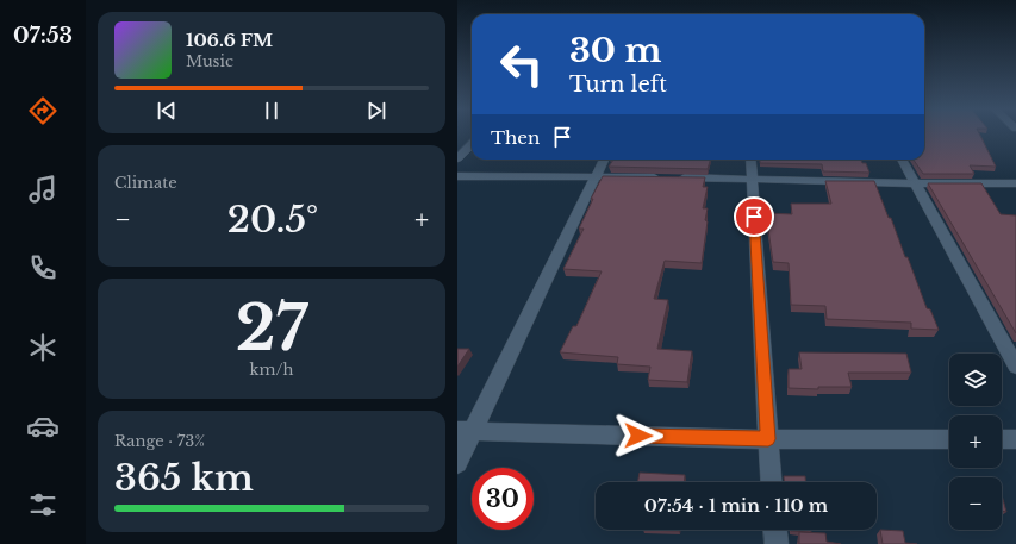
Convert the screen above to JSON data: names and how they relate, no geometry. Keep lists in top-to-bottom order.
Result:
{
  "page": {
    "tabs": "07:53",
    "turn": ["30 m", "Turn left"],
    "song": ["106.6 FM", "Music"],
    "then": "Then",
    "tile": [
      "Climate",
      ["27", "km/h"],
      ["Range · 73%", "365 km"]
    ],
    "heat": ["−", "20.5°", "+"],
    "map_buttons": ["+", "−"],
    "limit": "30",
    "trip": "07:54 · 1 min · 110 m"
  }
}
